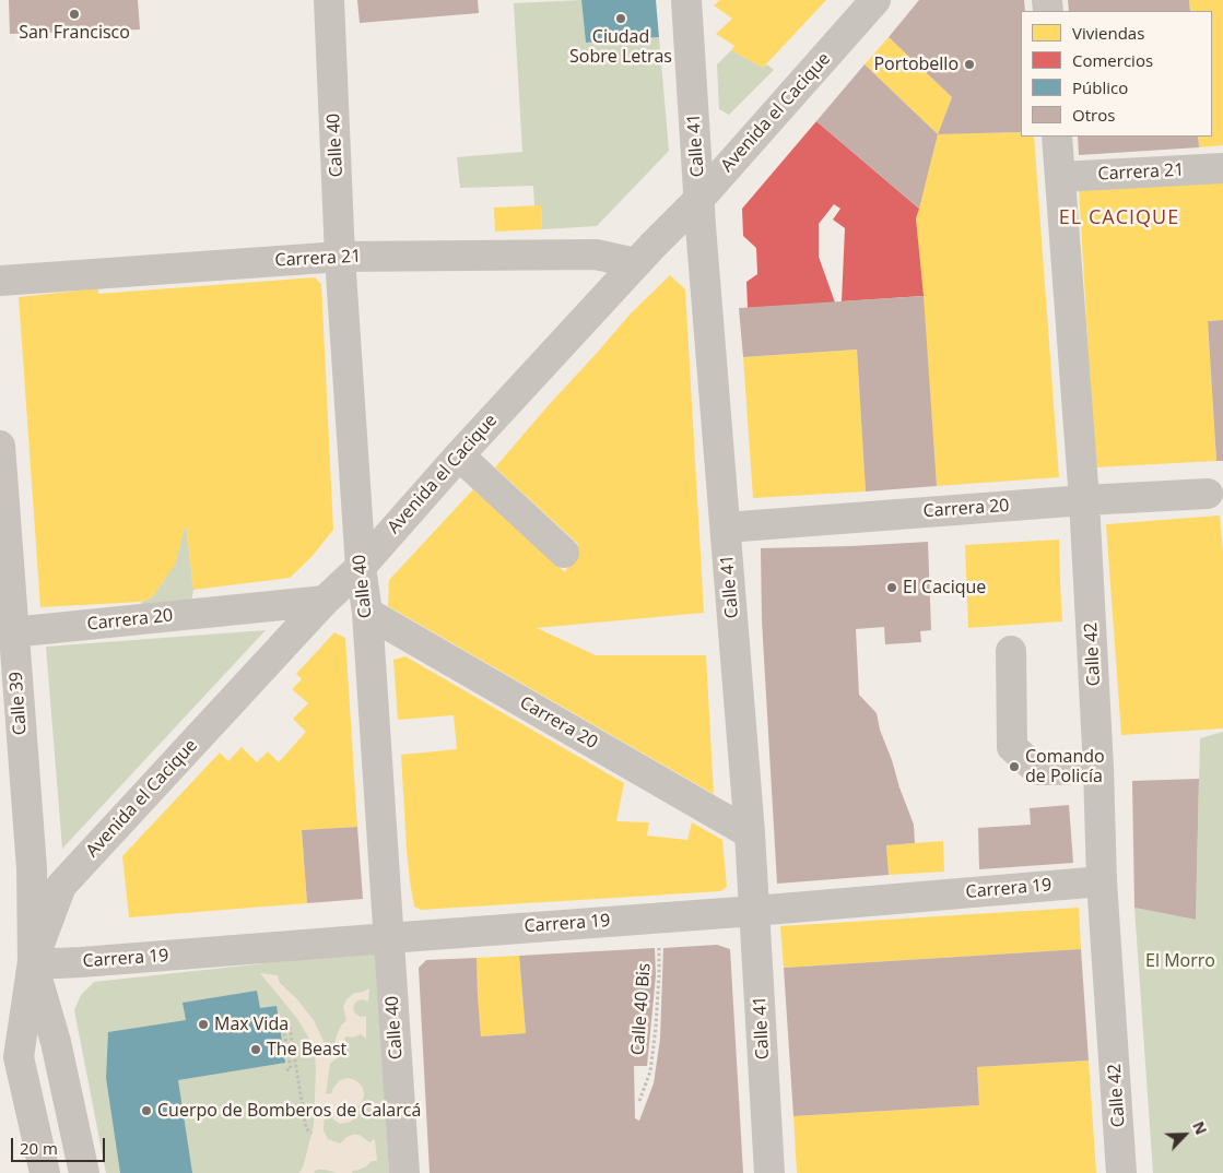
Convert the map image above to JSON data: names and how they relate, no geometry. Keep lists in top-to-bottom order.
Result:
{
  "streets": {
    "street": [
      "Avenida el Cacique",
      "Calle 40",
      "Calle 41",
      "Carrera 21",
      "Carrera 20",
      "Calle 42",
      "Calle 39",
      "Carrera 19"
    ],
    "path": ["Calle 40 Bis"]
  },
  "crossings": [
    ["Avenida el Cacique", "Calle 40"],
    ["Avenida el Cacique", "Calle 41"],
    ["Avenida el Cacique", "Carrera 21"],
    ["Avenida el Cacique", "Carrera 20"],
    ["Avenida el Cacique", "Calle 39"],
    ["Avenida el Cacique", "Carrera 19"],
    ["Calle 40", "Carrera 21"],
    ["Calle 40", "Carrera 20"],
    ["Calle 40", "Carrera 19"],
    ["Calle 41", "Carrera 20"],
    ["Calle 41", "Carrera 19"],
    ["Carrera 21", "Calle 42"],
    ["Carrera 20", "Calle 42"],
    ["Carrera 20", "Calle 39"],
    ["Calle 42", "Carrera 19"],
    ["Calle 39", "Carrera 19"],
    ["Carrera 19", "Calle 40 Bis"]
  ],
  "districts": ["EL CACIQUE"],
  "parks": ["El Morro"],
  "places": [
    "San Francisco",
    "Ciudad Sobre Letras",
    "Portobello",
    "El Cacique",
    "Comando de Policía",
    "Max Vida",
    "The Beast",
    "Cuerpo de Bomberos de Calarcá"
  ],
  "legend": [
    "Viviendas",
    "Comercios",
    "Público",
    "Otros"
  ],
  "scale_bar": "20 m",
  "north": "top right"
}
